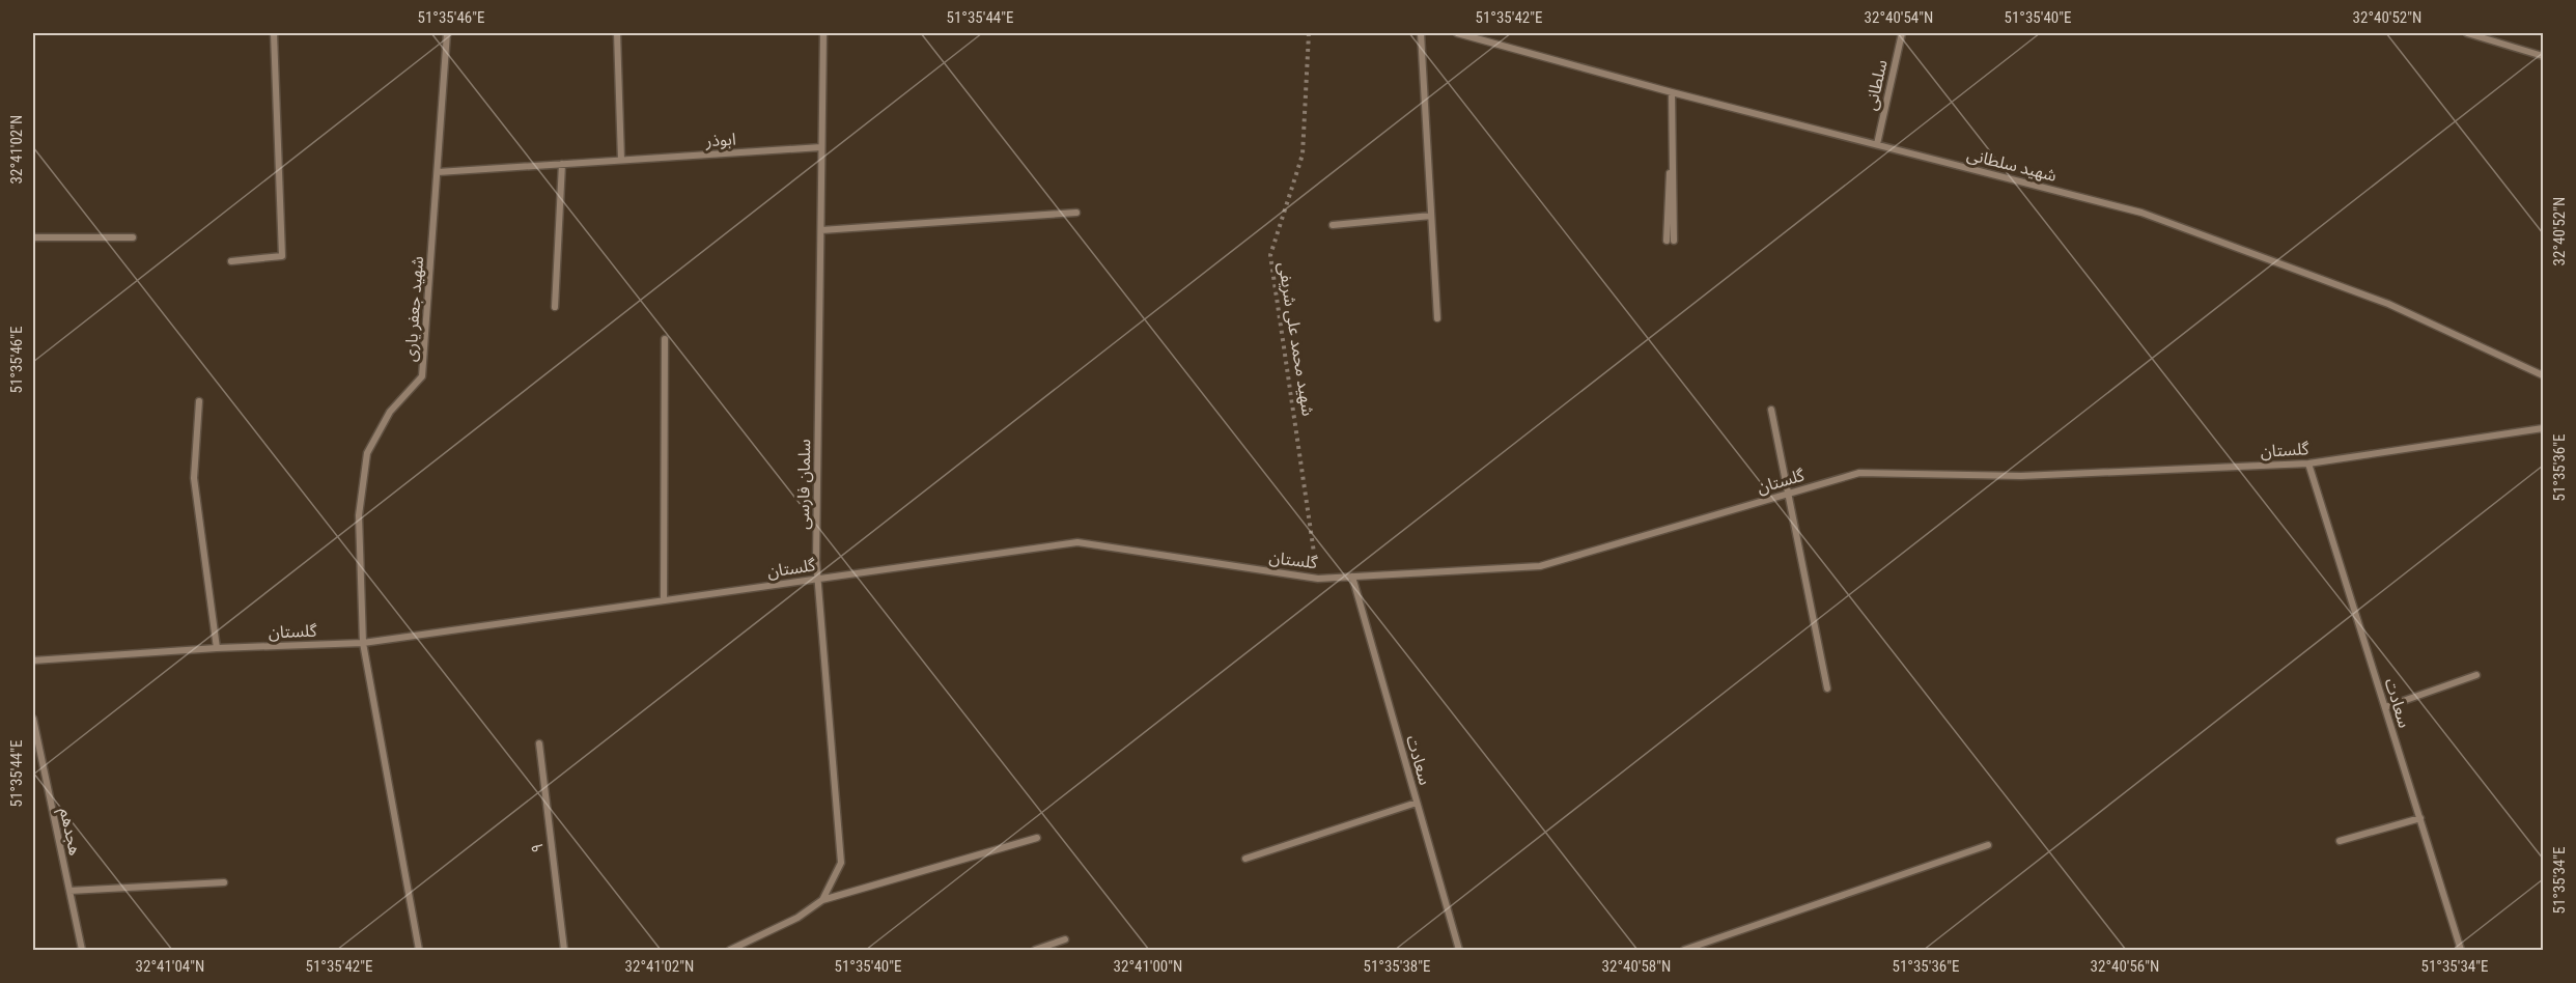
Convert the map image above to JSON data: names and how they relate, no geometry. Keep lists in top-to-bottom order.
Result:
{
  "streets": {
    "street": [
      "سلطانی",
      "ابوذر",
      "شهید سلطانی",
      "شهید جعفر یاری",
      "گلستان",
      "سلمان فارسی",
      "سعادت",
      "هجدهم",
      "۹"
    ],
    "path": ["شهید محمد علی شریفی"]
  },
  "crossings": [
    ["سلطانی", "شهید سلطانی"],
    ["ابوذر", "شهید جعفر یاری"],
    ["ابوذر", "سلمان فارسی"],
    ["شهید جعفر یاری", "گلستان"],
    ["شهید محمد علی شریفی", "گلستان"],
    ["گلستان", "سلمان فارسی"],
    ["گلستان", "سعادت"]
  ],
  "coordinates": [
    "51°35'46\"E",
    "51°35'44\"E",
    "51°35'42\"E",
    "32°40'54\"N",
    "51°35'40\"E",
    "32°40'52\"N",
    "32°41'02\"N",
    "51°35'36\"E",
    "51°35'34\"E",
    "32°41'04\"N",
    "32°41'00\"N",
    "51°35'38\"E",
    "32°40'58\"N",
    "32°40'56\"N"
  ]
}
